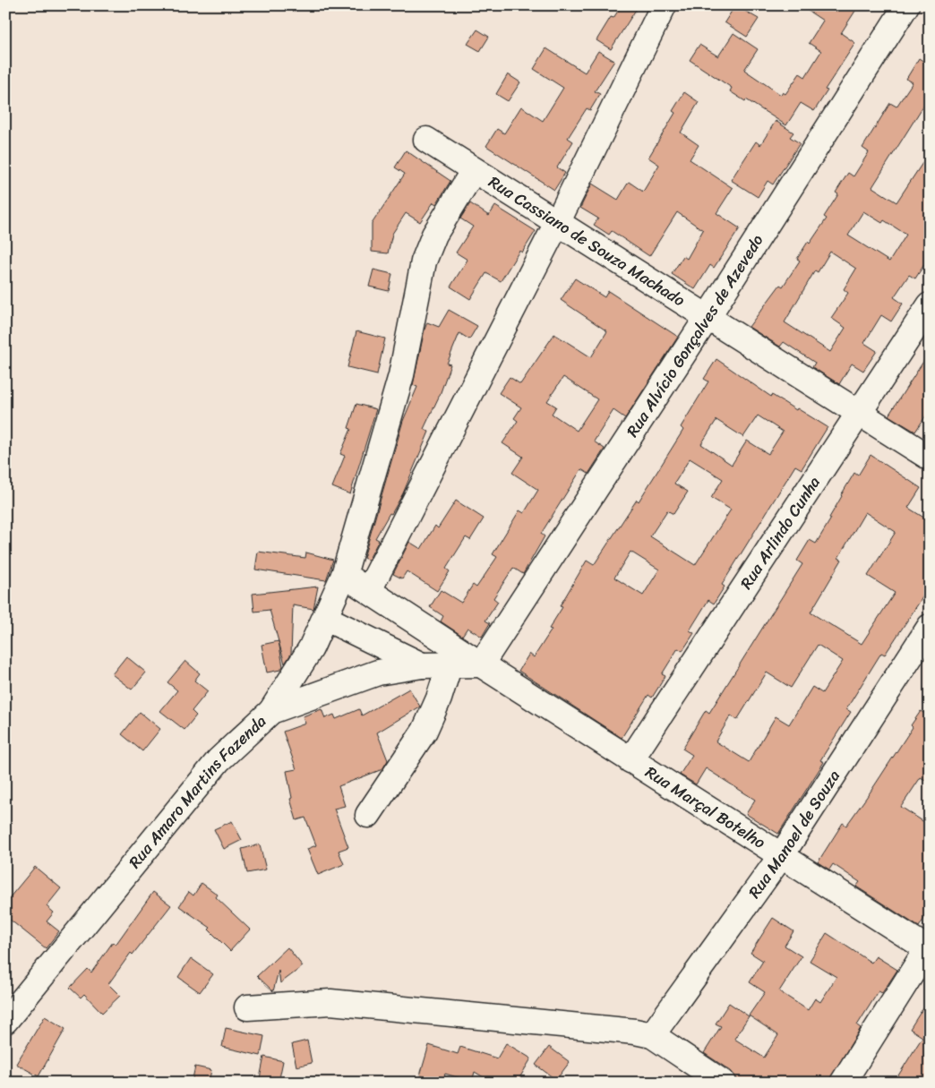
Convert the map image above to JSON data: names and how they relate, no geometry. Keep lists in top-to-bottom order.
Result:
{
  "streets": {
    "street": [
      "Rua Cassiano de Souza Machado",
      "Rua Alvício Gonçalves de Azevedo",
      "Rua Arlindo Cunha",
      "Rua Amaro Martins Fazenda",
      "Rua Marçal Botelho",
      "Rua Manoel de Souza"
    ]
  },
  "crossings": [
    ["Rua Cassiano de Souza Machado", "Rua Alvício Gonçalves de Azevedo"],
    ["Rua Cassiano de Souza Machado", "Rua Arlindo Cunha"],
    ["Rua Alvício Gonçalves de Azevedo", "Rua Amaro Martins Fazenda"],
    ["Rua Alvício Gonçalves de Azevedo", "Rua Marçal Botelho"],
    ["Rua Arlindo Cunha", "Rua Marçal Botelho"],
    ["Rua Amaro Martins Fazenda", "Rua Marçal Botelho"],
    ["Rua Marçal Botelho", "Rua Manoel de Souza"]
  ]
}
